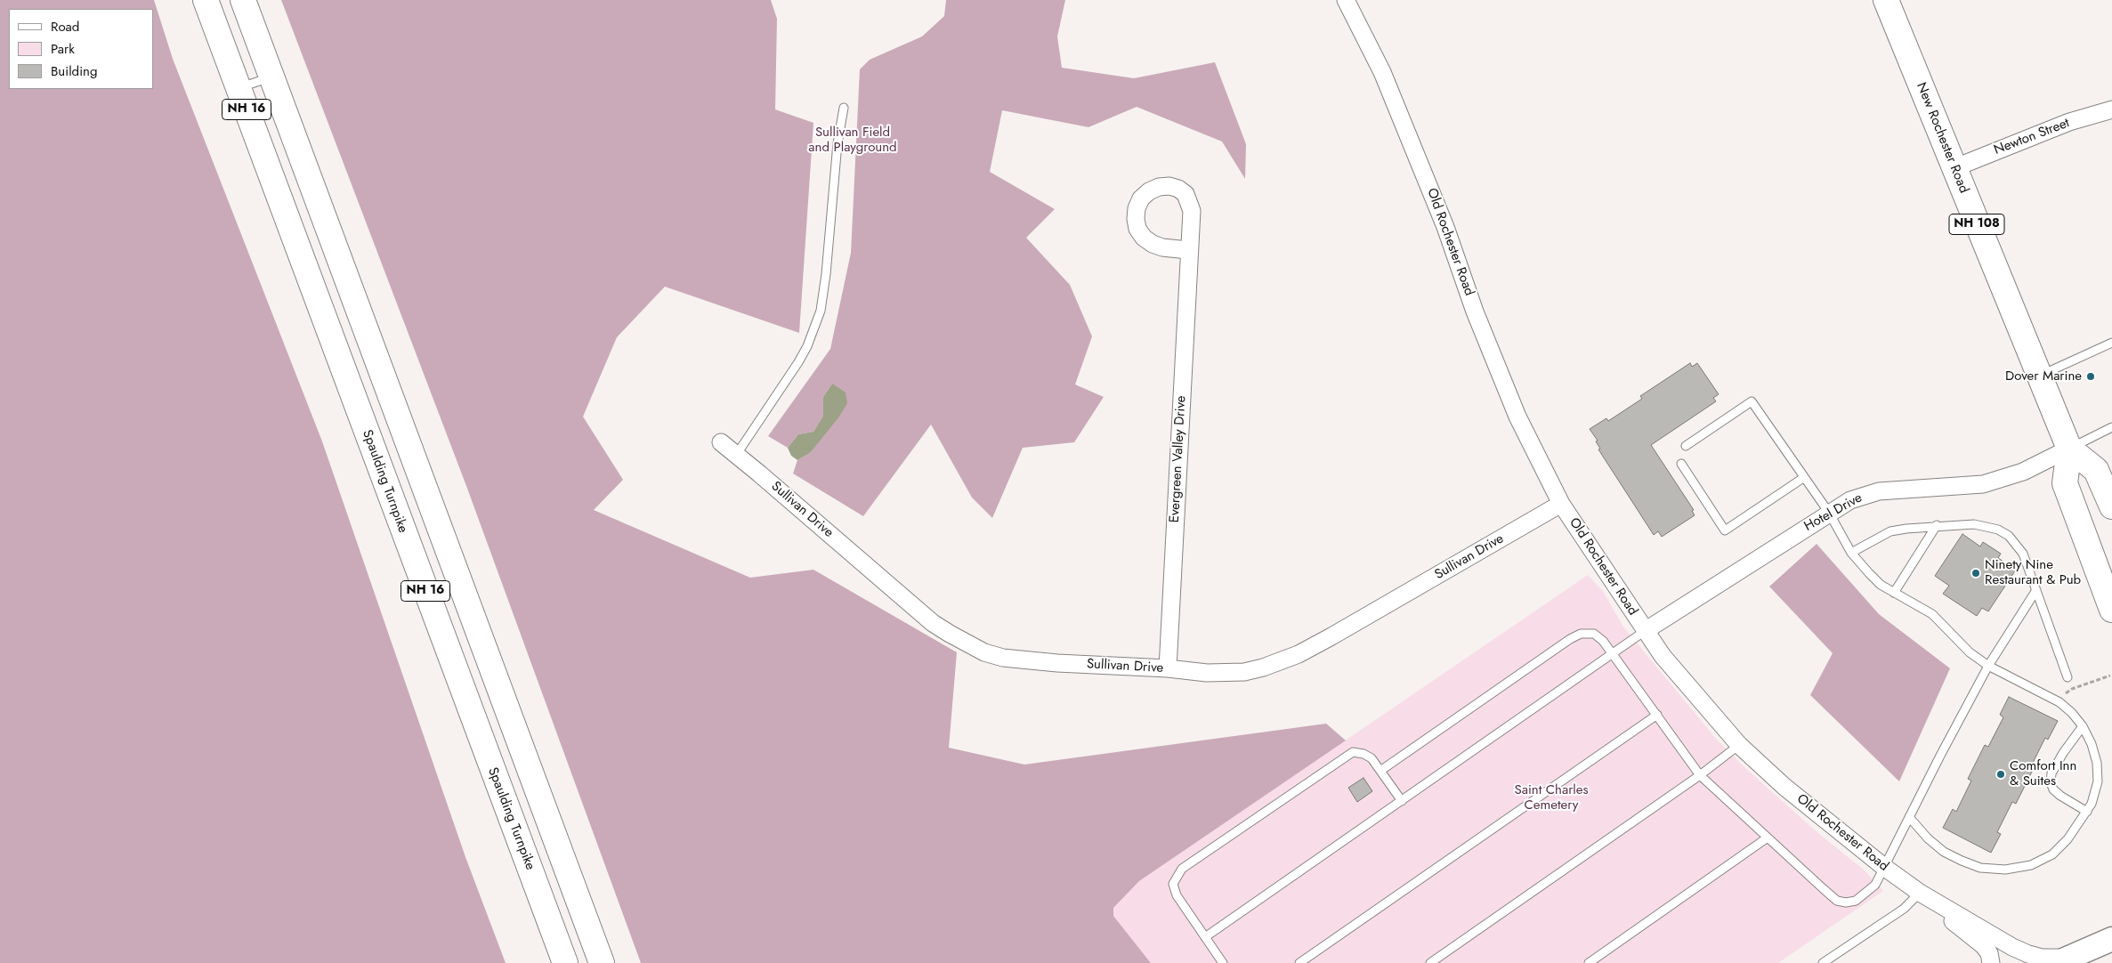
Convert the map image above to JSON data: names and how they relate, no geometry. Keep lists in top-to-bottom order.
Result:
{
  "streets": {
    "main road": [
      "NH 16",
      "New Rochester Road",
      "NH 108",
      "Spaulding Turnpike"
    ],
    "street": [
      "Newton Street",
      "Old Rochester Road",
      "Evergreen Valley Drive",
      "Sullivan Drive",
      "Hotel Drive"
    ]
  },
  "crossings": [
    ["Newton Street", "New Rochester Road"],
    ["New Rochester Road", "Hotel Drive"],
    ["Old Rochester Road", "Sullivan Drive"],
    ["Old Rochester Road", "Hotel Drive"],
    ["Evergreen Valley Drive", "Sullivan Drive"]
  ],
  "parks": ["Sullivan Field and Playground", "Saint Charles Cemetery"],
  "places": ["Dover Marine", "Ninety Nine Restaurant & Pub", "Comfort Inn & Suites"],
  "legend": ["Road", "Park", "Building"]
}
